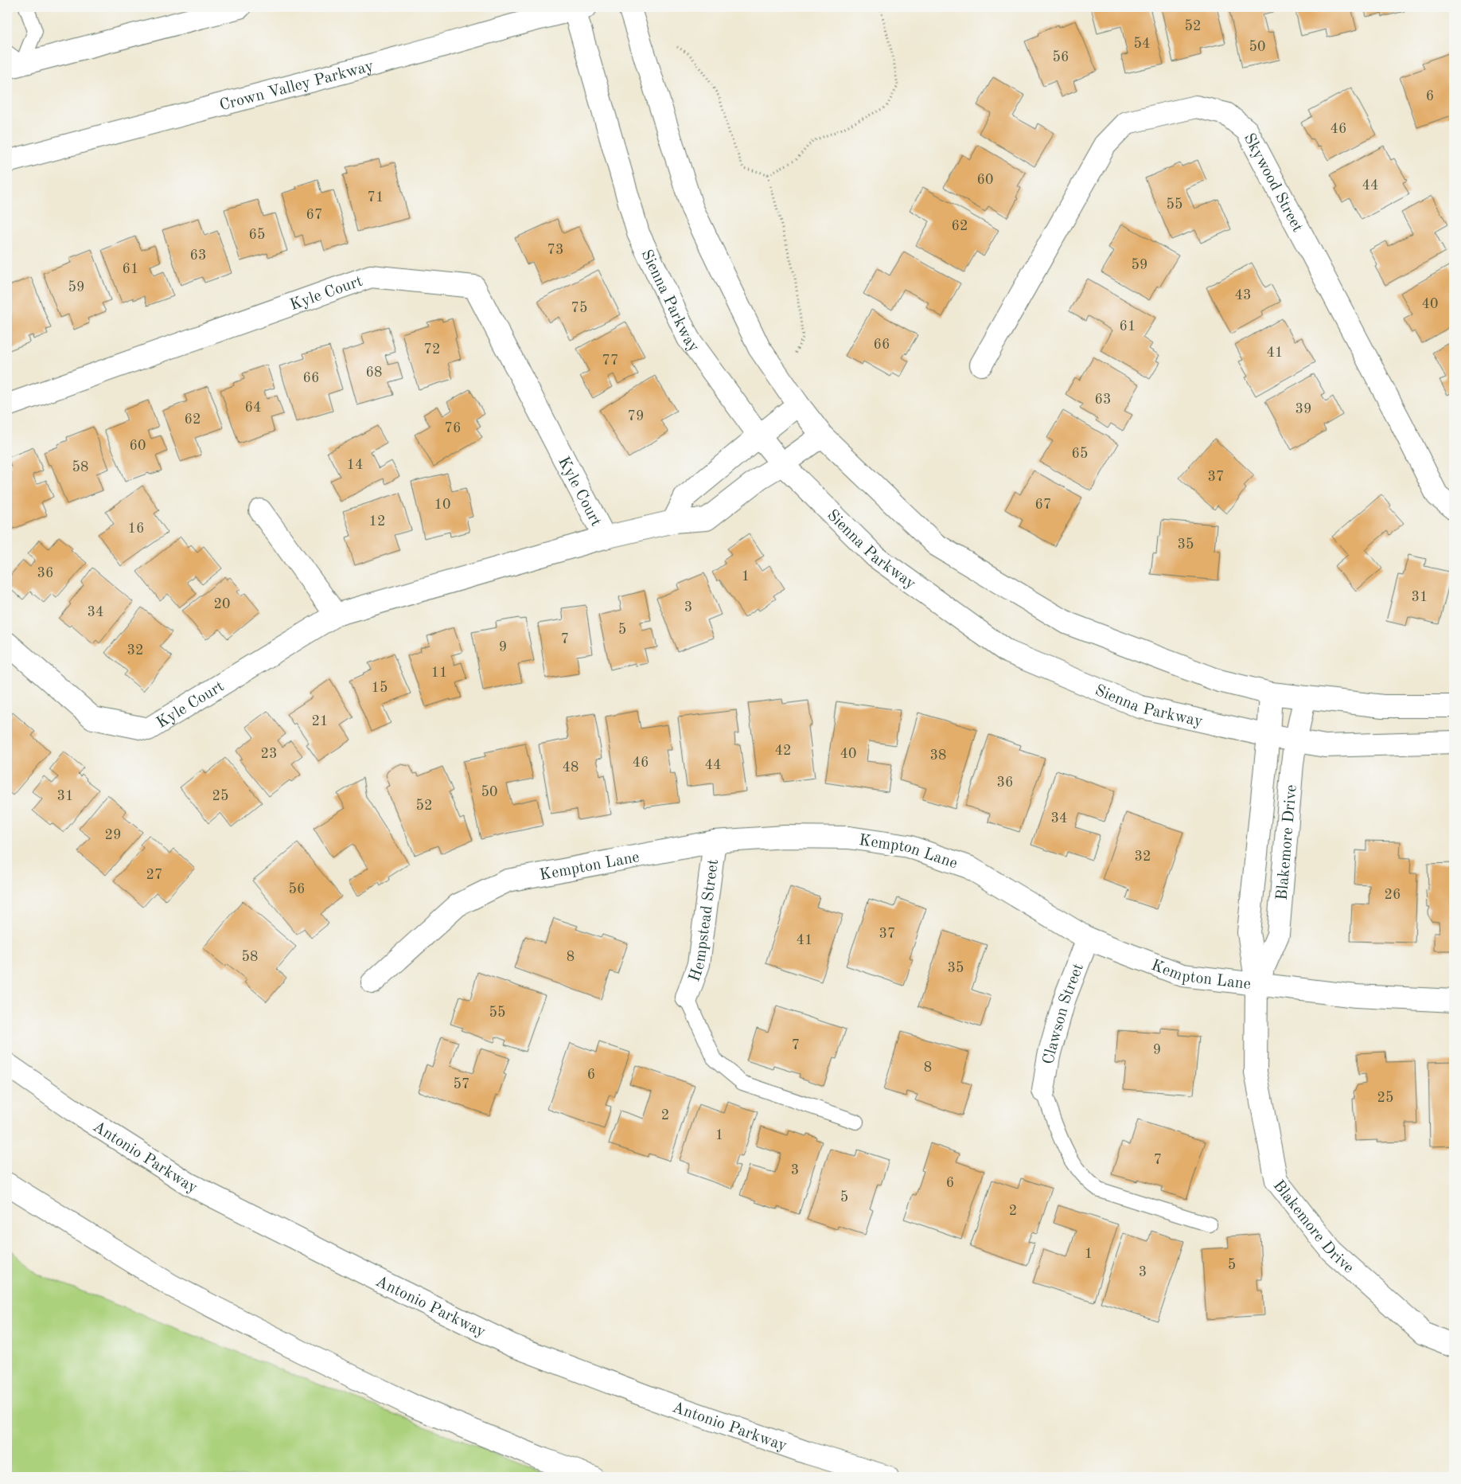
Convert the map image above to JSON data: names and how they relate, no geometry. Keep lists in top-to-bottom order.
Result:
{
  "streets": {
    "street": [
      "Crown Valley Parkway",
      "Skywood Street",
      "Kyle Court",
      "Sienna Parkway",
      "Blakemore Drive",
      "Kempton Lane",
      "Hempstead Street",
      "Clawson Street",
      "Antonio Parkway"
    ]
  },
  "crossings": [
    ["Crown Valley Parkway", "Sienna Parkway"],
    ["Kyle Court", "Sienna Parkway"],
    ["Sienna Parkway", "Blakemore Drive"],
    ["Blakemore Drive", "Kempton Lane"],
    ["Kempton Lane", "Hempstead Street"],
    ["Kempton Lane", "Clawson Street"]
  ],
  "house_numbers": [
    "52",
    "54",
    "50",
    "56",
    "6",
    "46",
    "60",
    "44",
    "71",
    "55",
    "67",
    "62",
    "65",
    "73",
    "63",
    "59",
    "61",
    "59",
    "43",
    "40",
    "75",
    "61",
    "66",
    "72",
    "41",
    "77",
    "68",
    "66",
    "63",
    "64",
    "39",
    "79",
    "62",
    "76",
    "60",
    "65",
    "14",
    "58",
    "37",
    "10",
    "67",
    "12",
    "16",
    "35",
    "36",
    "1",
    "31",
    "20",
    "3",
    "34",
    "5",
    "7",
    "9",
    "32",
    "11",
    "15",
    "21",
    "42",
    "23",
    "40",
    "38",
    "46",
    "44",
    "48",
    "36",
    "50",
    "31",
    "25",
    "52",
    "34",
    "29",
    "32",
    "27",
    "56",
    "26",
    "37",
    "41",
    "58",
    "8",
    "35",
    "55",
    "7",
    "9",
    "8",
    "6",
    "57",
    "25",
    "2",
    "1",
    "7",
    "3",
    "6",
    "5",
    "2",
    "1",
    "5",
    "3"
  ]
}
